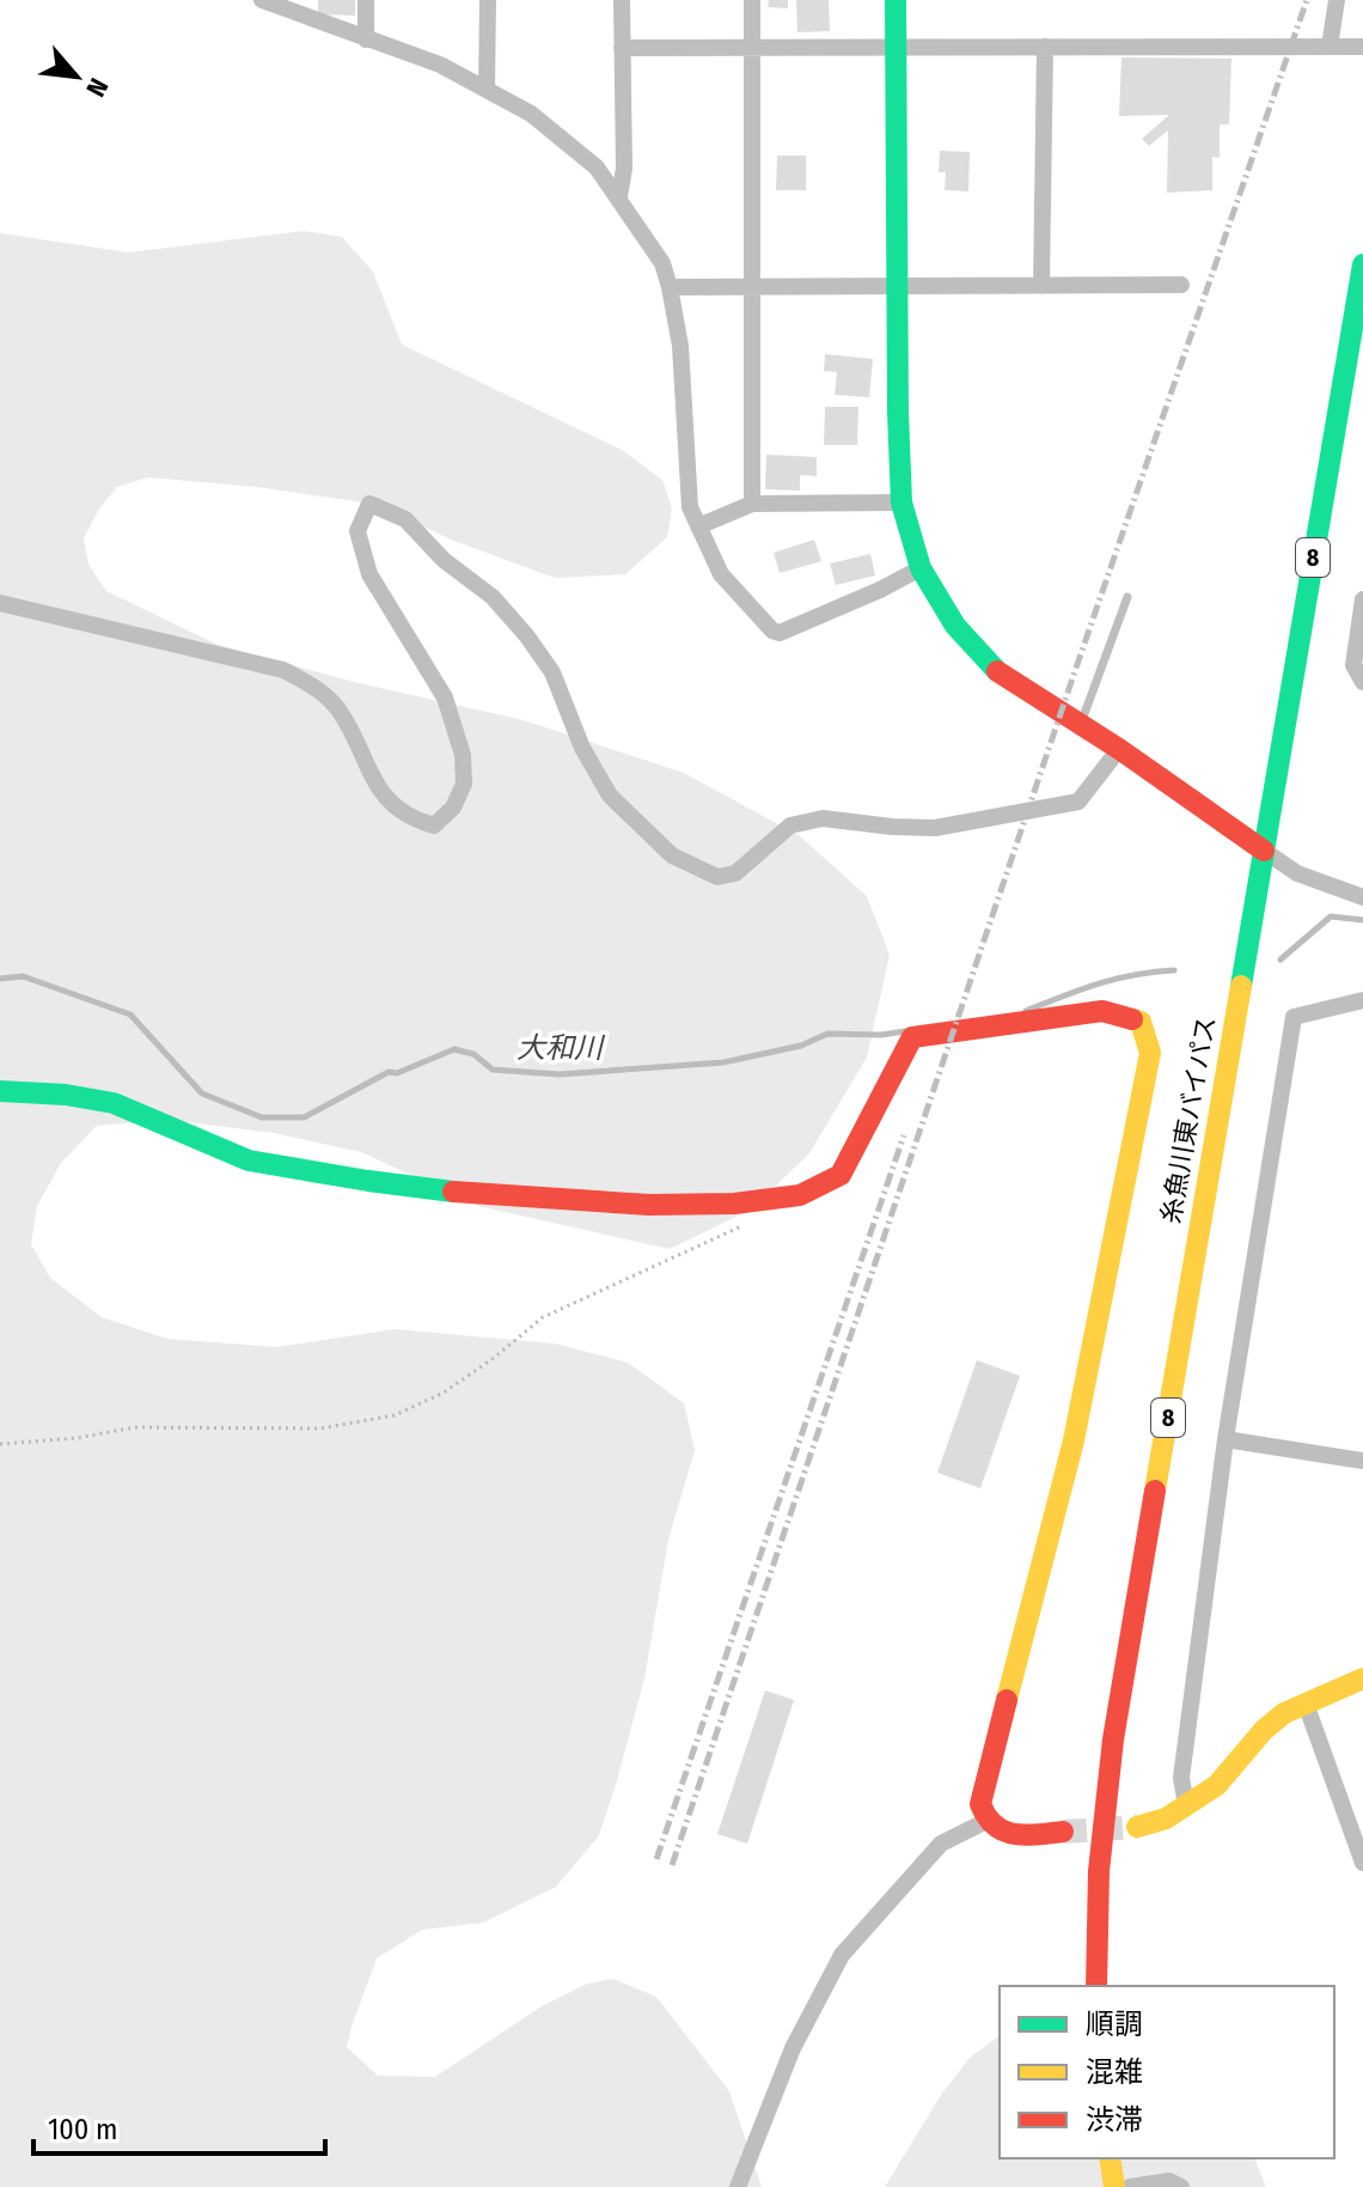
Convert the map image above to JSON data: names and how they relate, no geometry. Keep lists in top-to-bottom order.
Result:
{
  "streets": {
    "main road": ["8", "糸魚川東バイパス"]
  },
  "water": ["大和川"],
  "legend": ["順調", "混雑", "渋滞"],
  "scale_bar": "100 m",
  "north": "bottom right"
}
